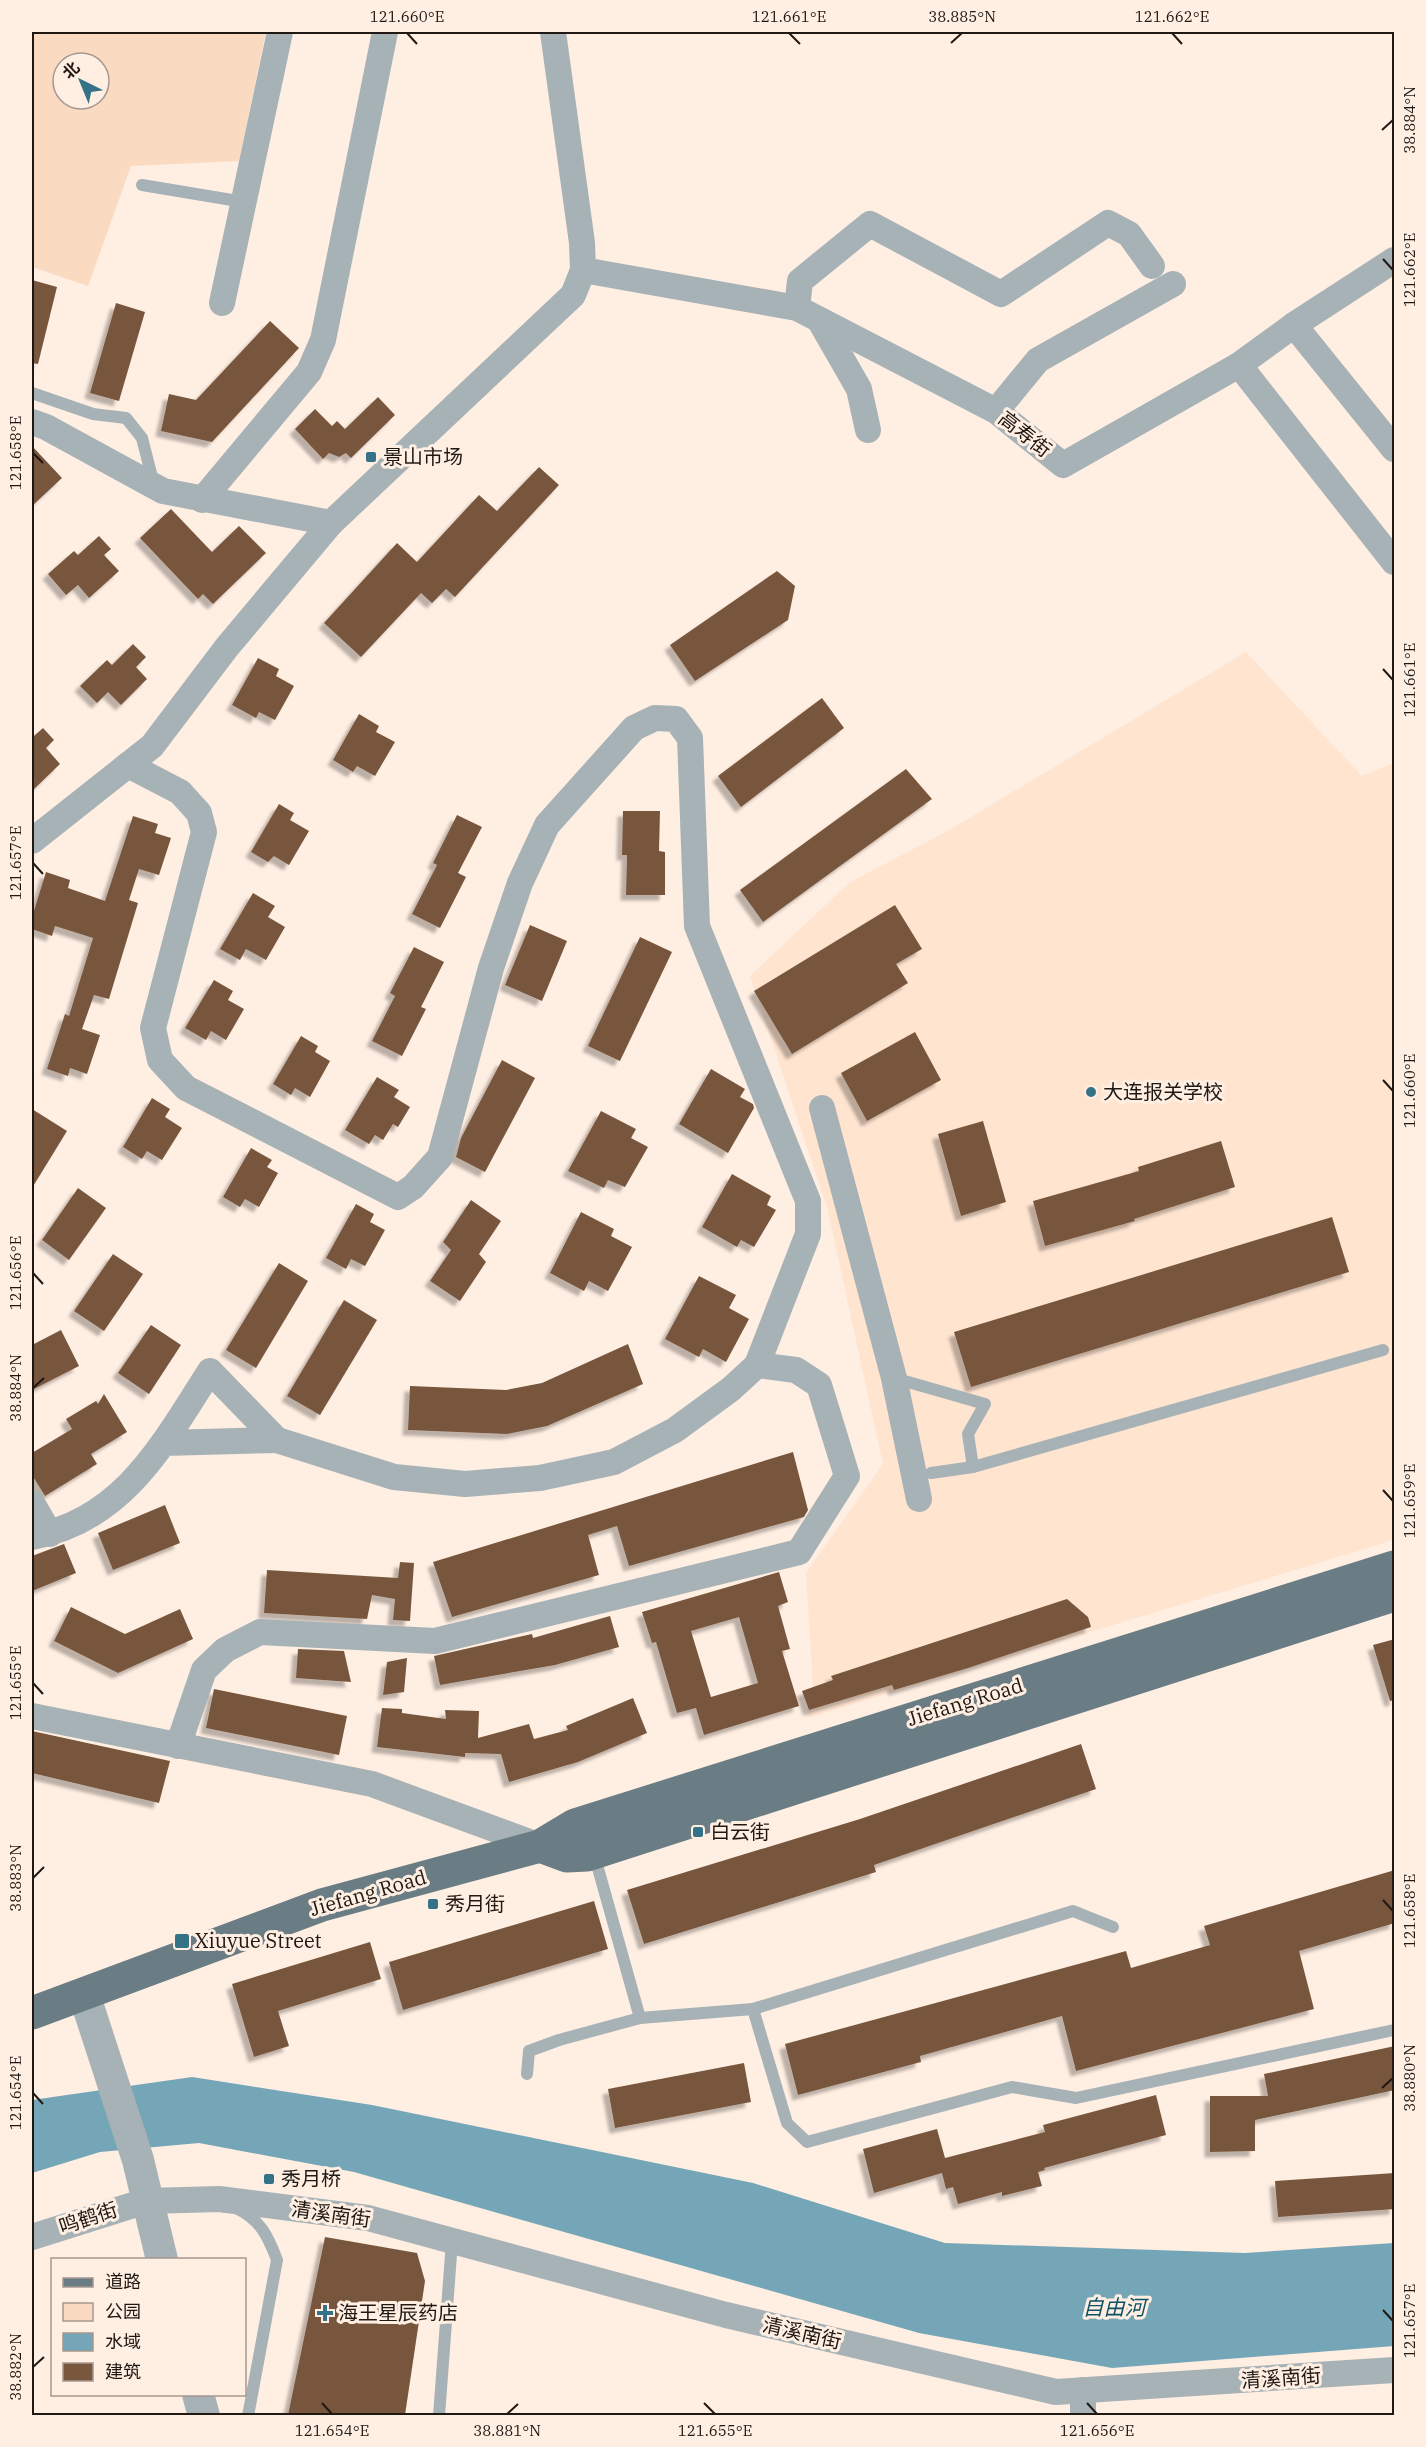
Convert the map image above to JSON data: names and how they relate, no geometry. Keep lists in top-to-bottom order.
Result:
{
  "streets": {
    "main road": ["Jiefang Road"],
    "street": ["高寿街", "清溪南街", "鸣鹤街"]
  },
  "crossings": [
    ["清溪南街", "鸣鹤街"]
  ],
  "water": ["自由河"],
  "places": {
    "transit": [
      "景山市场",
      "白云街",
      "秀月街",
      "Xiuyue Street",
      "秀月桥"
    ],
    "other": ["大连报关学校"],
    "health": ["海王星辰药店"]
  },
  "legend": [
    "道路",
    "公园",
    "水域",
    "建筑"
  ],
  "north": "top left",
  "coordinates": [
    "121.660°E",
    "121.661°E",
    "38.885°N",
    "121.662°E",
    "38.884°N",
    "121.658°E",
    "121.657°E",
    "121.656°E",
    "121.659°E",
    "121.655°E",
    "38.883°N",
    "38.880°N",
    "121.654°E",
    "38.882°N",
    "38.881°N"
  ]
}
